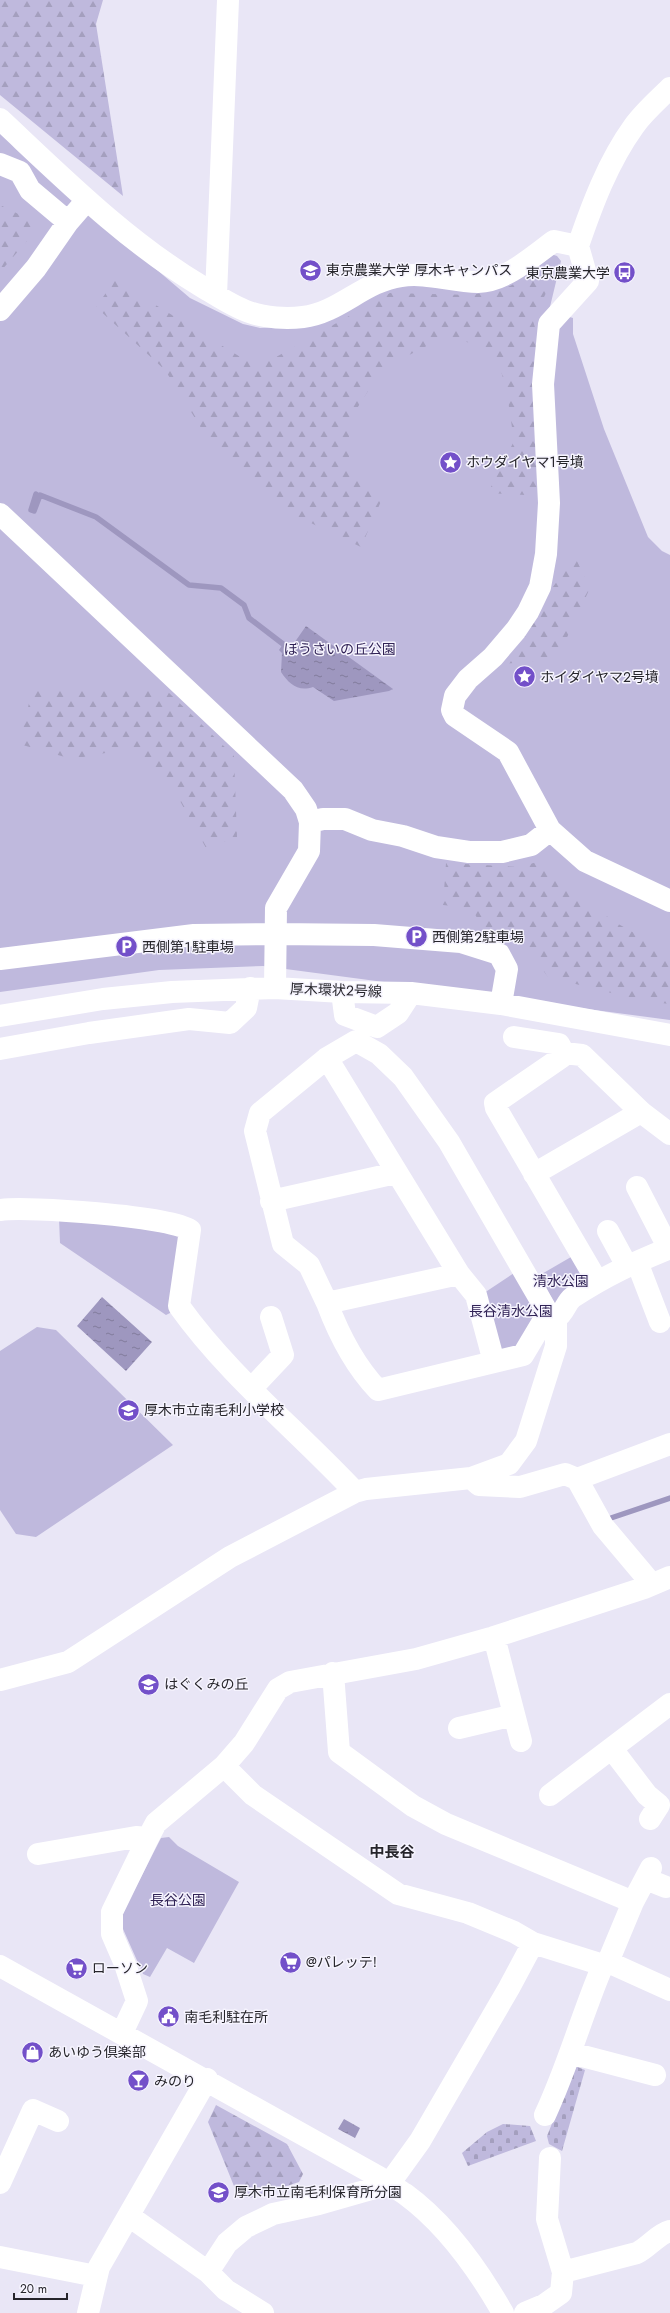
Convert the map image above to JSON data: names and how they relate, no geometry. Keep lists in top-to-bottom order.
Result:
{
  "streets": {
    "street": ["厚木環状2号線"]
  },
  "districts": ["中長谷"],
  "parks": [
    "ぼうさいの丘公園",
    "清水公園",
    "長谷清水公園",
    "長谷公園"
  ],
  "places": {
    "school or university": [
      "東京農業大学 厚木キャンパス",
      "厚木市立南毛利小学校",
      "はぐくみの丘",
      "厚木市立南毛利保育所分園"
    ],
    "bus stop": ["東京農業大学"],
    "place": ["ホウダイヤマ1号墳", "ホイダイヤマ2号墳"],
    "parking": ["西側第２駐車場", "西側第１駐車場"],
    "supermarket": ["@パレッテ!", "ローソン"],
    "public building": ["南毛利駐在所"],
    "shop": ["あいゆう倶楽部"],
    "bar": ["みのり"]
  },
  "scale_bar": "20 m"
}
